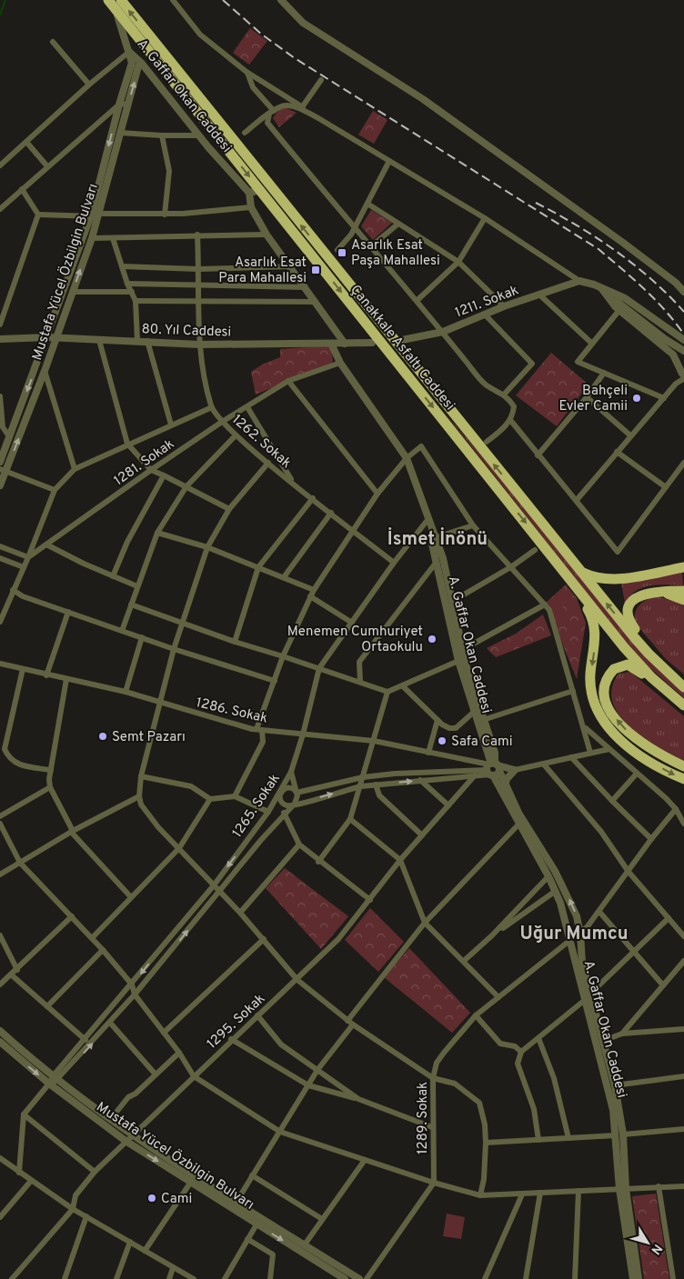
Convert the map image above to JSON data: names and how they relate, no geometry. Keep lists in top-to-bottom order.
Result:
{
  "streets": {
    "highway": ["Çanakkale Asfaltı Caddesi"],
    "street": [
      "A. Gaffar Okan Caddesi",
      "Mustafa Yücel Özbilgin Bulvarı",
      "1211. Sokak",
      "80. Yıl Caddesi",
      "1262. Sokak",
      "1281. Sokak",
      "1286. Sokak",
      "1265. Sokak",
      "1295. Sokak",
      "1289. Sokak"
    ]
  },
  "crossings": [
    ["A. Gaffar Okan Caddesi", "Mustafa Yücel Özbilgin Bulvarı"],
    ["A. Gaffar Okan Caddesi", "80. Yıl Caddesi"],
    ["A. Gaffar Okan Caddesi", "Çanakkale Asfaltı Caddesi"],
    ["A. Gaffar Okan Caddesi", "1281. Sokak"],
    ["A. Gaffar Okan Caddesi", "1286. Sokak"],
    ["A. Gaffar Okan Caddesi", "1265. Sokak"],
    ["A. Gaffar Okan Caddesi", "1289. Sokak"],
    ["Mustafa Yücel Özbilgin Bulvarı", "80. Yıl Caddesi"],
    ["Mustafa Yücel Özbilgin Bulvarı", "1265. Sokak"],
    ["Mustafa Yücel Özbilgin Bulvarı", "1295. Sokak"],
    ["80. Yıl Caddesi", "1262. Sokak"],
    ["1262. Sokak", "1281. Sokak"],
    ["1262. Sokak", "1265. Sokak"],
    ["1286. Sokak", "1265. Sokak"]
  ],
  "districts": ["İsmet İnönü", "Uğur Mumcu"],
  "places": {
    "transit": ["Asarlık Esat Paşa Mahallesi", "Asarlık Esat Para Mahallesi"],
    "other": [
      "Bahçeli Evler Camii",
      "Menemen Cumhuriyet Ortaokulu",
      "Semt Pazarı",
      "Safa Cami",
      "Cami"
    ]
  },
  "north": "bottom right"
}
